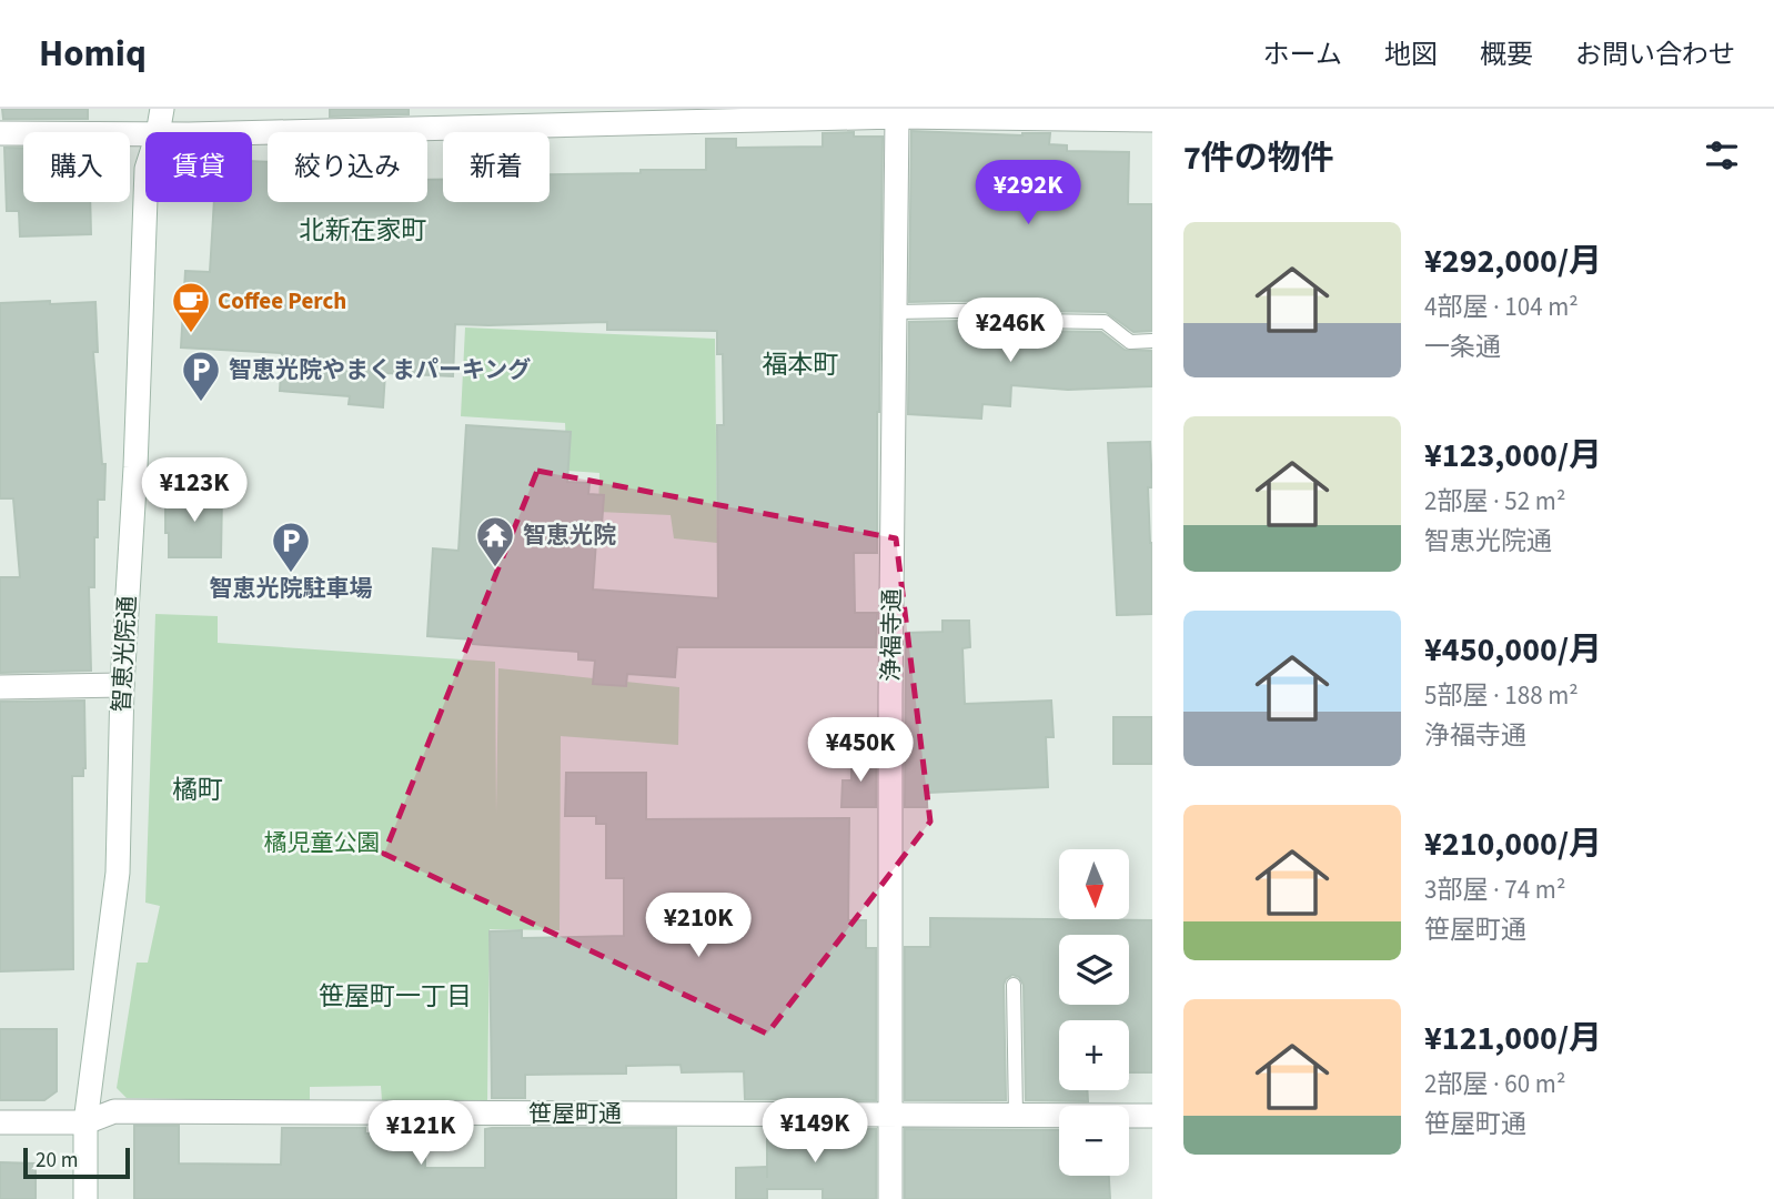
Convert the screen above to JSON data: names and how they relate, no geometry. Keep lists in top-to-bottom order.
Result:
{
  "streets": {
    "street": ["浄福寺通", "智恵光院通", "笹屋町通"]
  },
  "crossings": [
    ["浄福寺通", "笹屋町通"],
    ["智恵光院通", "笹屋町通"]
  ],
  "districts": [
    "北新在家町",
    "福本町",
    "橘町",
    "笹屋町一丁目"
  ],
  "parks": ["橘児童公園"],
  "places": {
    "cafe": ["Coffee Perch"],
    "parking": ["智恵光院やまくまパーキング", "智恵光院駐車場"],
    "temple": ["智恵光院"]
  },
  "scale_bar": "20 m",
  "north": "bottom",
  "page": {
    "header": "Homiq",
    "nav": [
      "ホーム",
      "地図",
      "概要",
      "お問い合わせ"
    ],
    "heading": "7件の物件",
    "chip": [
      "購入",
      "賃貸",
      "絞り込み",
      "新着"
    ],
    "price": [
      "¥292K",
      "¥246K",
      "¥123K",
      "¥450K",
      "¥210K",
      "¥149K",
      "¥121K"
    ],
    "list": [
      {
        "name": "¥292,000/月",
        "note": "4部屋 · 104 m² · 一条通"
      },
      {
        "name": "¥123,000/月",
        "note": "2部屋 · 52 m² · 智恵光院通"
      },
      {
        "name": "¥450,000/月",
        "note": "5部屋 · 188 m² · 浄福寺通"
      },
      {
        "name": "¥210,000/月",
        "note": "3部屋 · 74 m² · 笹屋町通"
      },
      {
        "name": "¥121,000/月",
        "note": "2部屋 · 60 m² · 笹屋町通"
      }
    ],
    "map_buttons": ["+", "−"],
    "scale": "20 m"
  }
}
